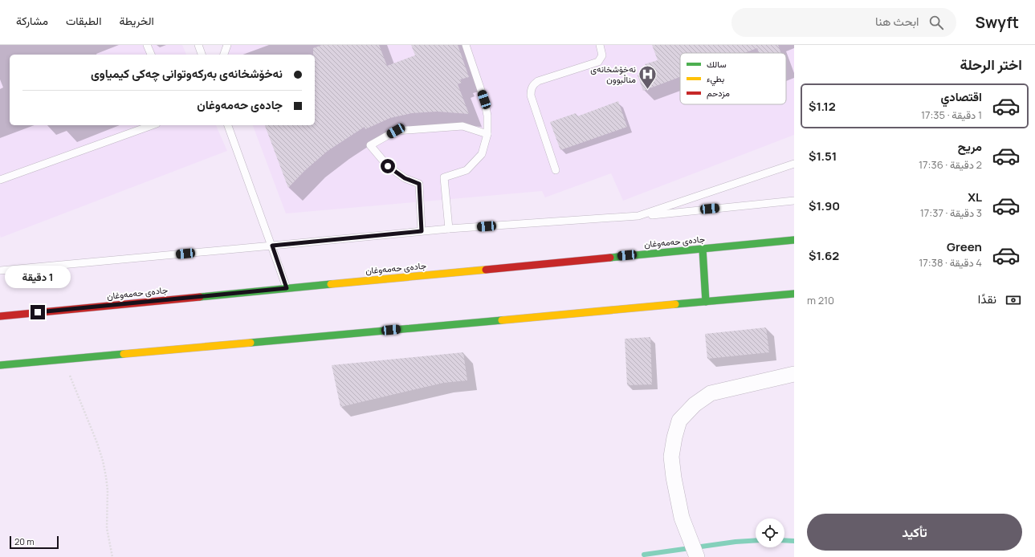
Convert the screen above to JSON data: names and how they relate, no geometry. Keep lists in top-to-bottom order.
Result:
{
  "streets": {
    "main road": ["جادەی حەمەوغان"]
  },
  "places": {
    "hospital": ["نەخۆشخانەی مناڵبوون"]
  },
  "legend": ["سالك", "بطيء", "مزدحم"],
  "scale_bar": "20 m",
  "page": {
    "header": "Swyft",
    "search": "ابحث هنا",
    "nav": ["الخريطة", "الطبقات", "مشاركة"],
    "heading": "اختر الرحلة",
    "banner": ["نەخۆشخانەی بەرکەوتوانی چەکی کیمیاوی", "جادەی حەمەوغان"],
    "list": [
      {
        "name": "اقتصادي",
        "note": "1 دقيقة · 17:35",
        "value": "$1.12"
      },
      {
        "name": "مريح",
        "note": "2 دقيقة · 17:36",
        "value": "$1.51"
      },
      {
        "name": "XL",
        "note": "3 دقيقة · 17:37",
        "value": "$1.90"
      },
      {
        "name": "Green",
        "note": "4 دقيقة · 17:38",
        "value": "$1.62"
      }
    ],
    "bubble": "1 دقيقة",
    "pay": ["نقدًا", "210 m"],
    "buttons": "تأكيد",
    "scale": "20 m"
  }
}
